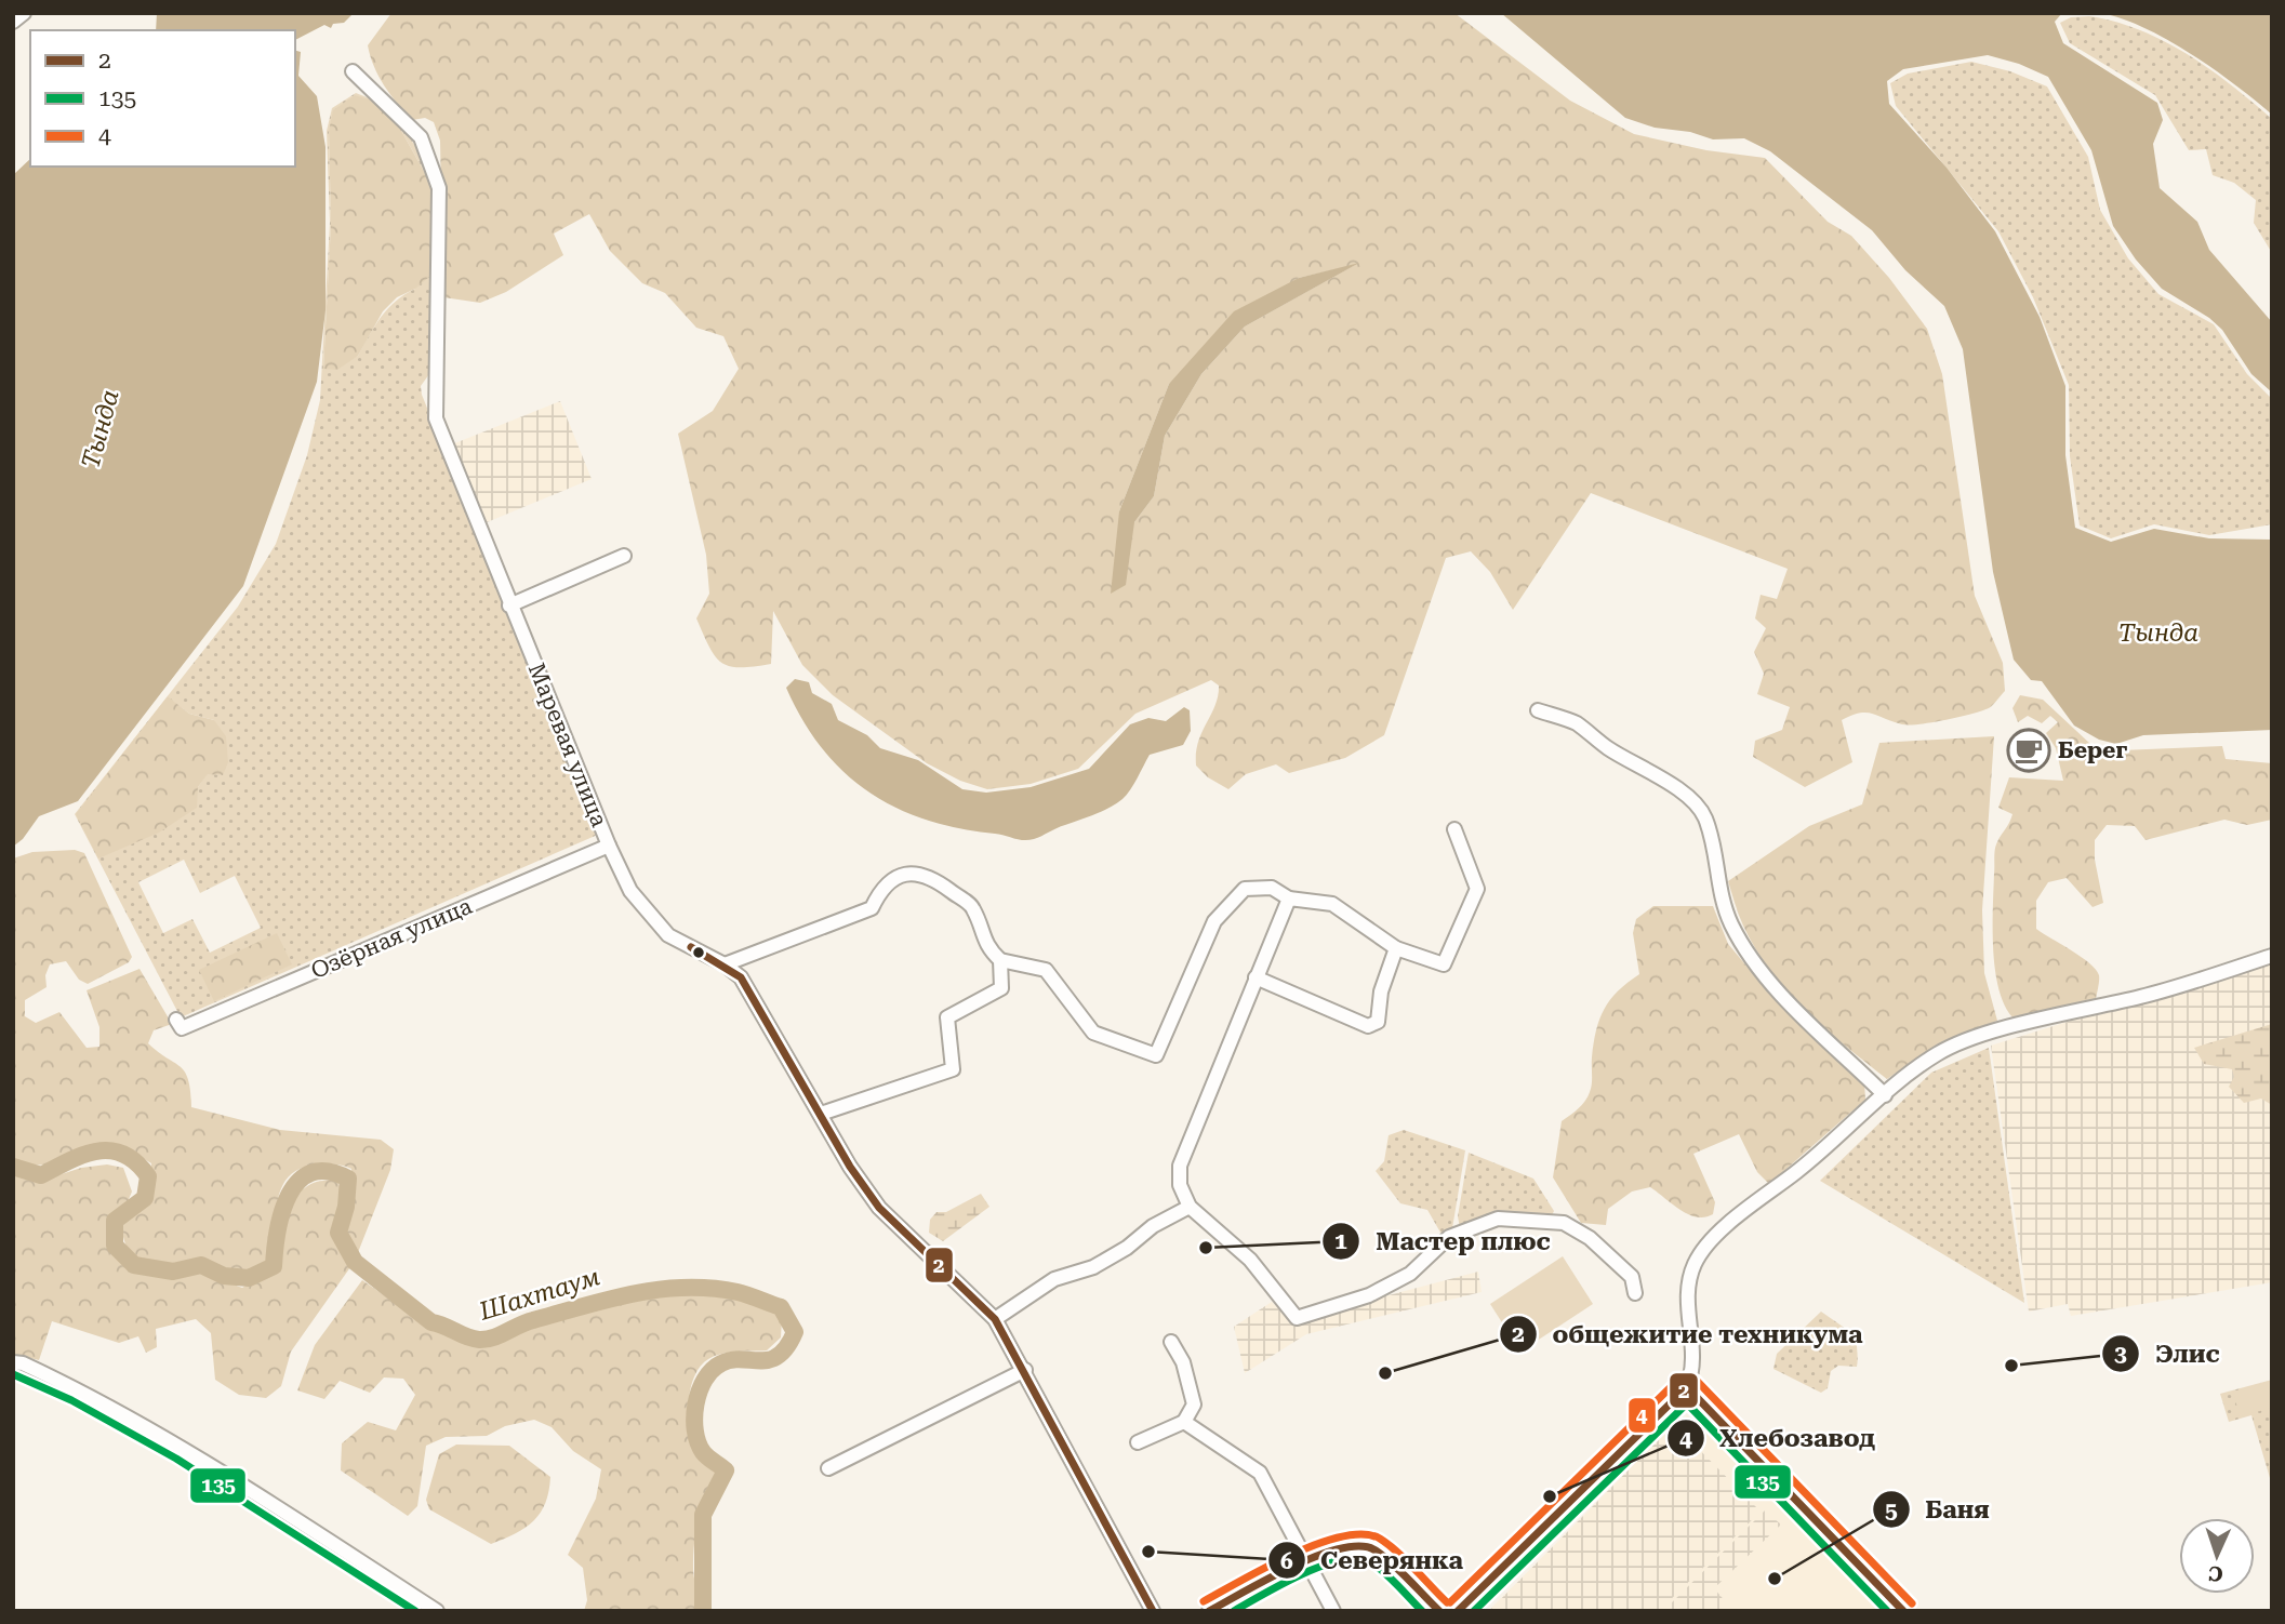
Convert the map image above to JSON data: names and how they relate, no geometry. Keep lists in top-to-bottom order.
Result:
{
  "streets": {
    "street": ["Маревая улица", "Озёрная улица"]
  },
  "crossings": [
    ["Маревая улица", "Озёрная улица"]
  ],
  "water": ["Тында", "Шахтаум"],
  "places": {
    "cafe": ["Берег"],
    "other": [
      "Мастер плюс",
      "Элис",
      "общежитие техникума",
      "Хлебозавод",
      "Северянка",
      "Баня"
    ]
  },
  "lines": ["transit line 2", "transit line 135", "transit line 4"],
  "legend": ["2", "135", "4"],
  "north": "bottom"
}
